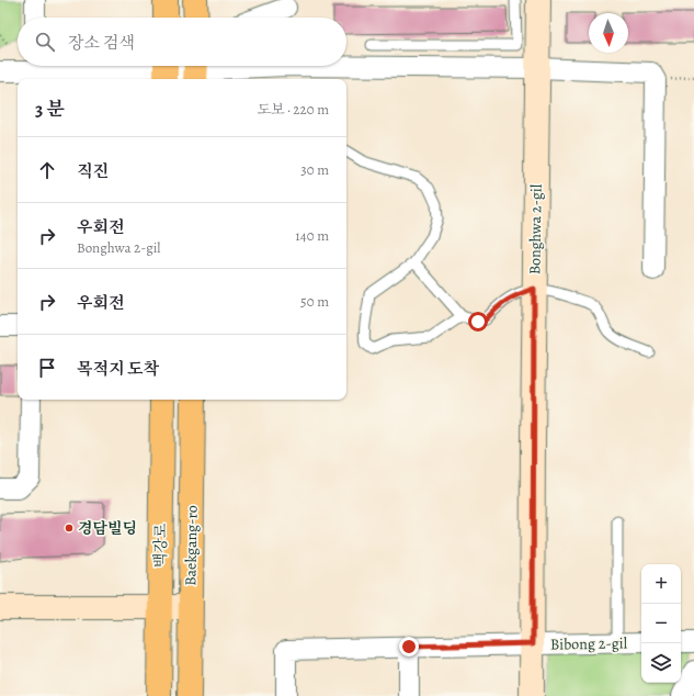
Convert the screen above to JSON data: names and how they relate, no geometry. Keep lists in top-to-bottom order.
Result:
{
  "streets": {
    "main road": ["백강로", "Baekgang-ro"],
    "street": ["Bonghwa 2-gil", "Bibong 2-gil"]
  },
  "crossings": [
    ["Bonghwa 2-gil", "Bibong 2-gil"]
  ],
  "places": ["경담빌딩"],
  "north": "bottom",
  "page": {
    "search": "장소 검색",
    "heading": ["3 분", "도보 · 220 m"],
    "list": [
      ["직진", "30 m"],
      ["우회전", "Bonghwa 2-gil", "140 m"],
      ["우회전", "50 m"],
      "목적지 도착"
    ],
    "map_buttons": ["+", "−"]
  }
}
